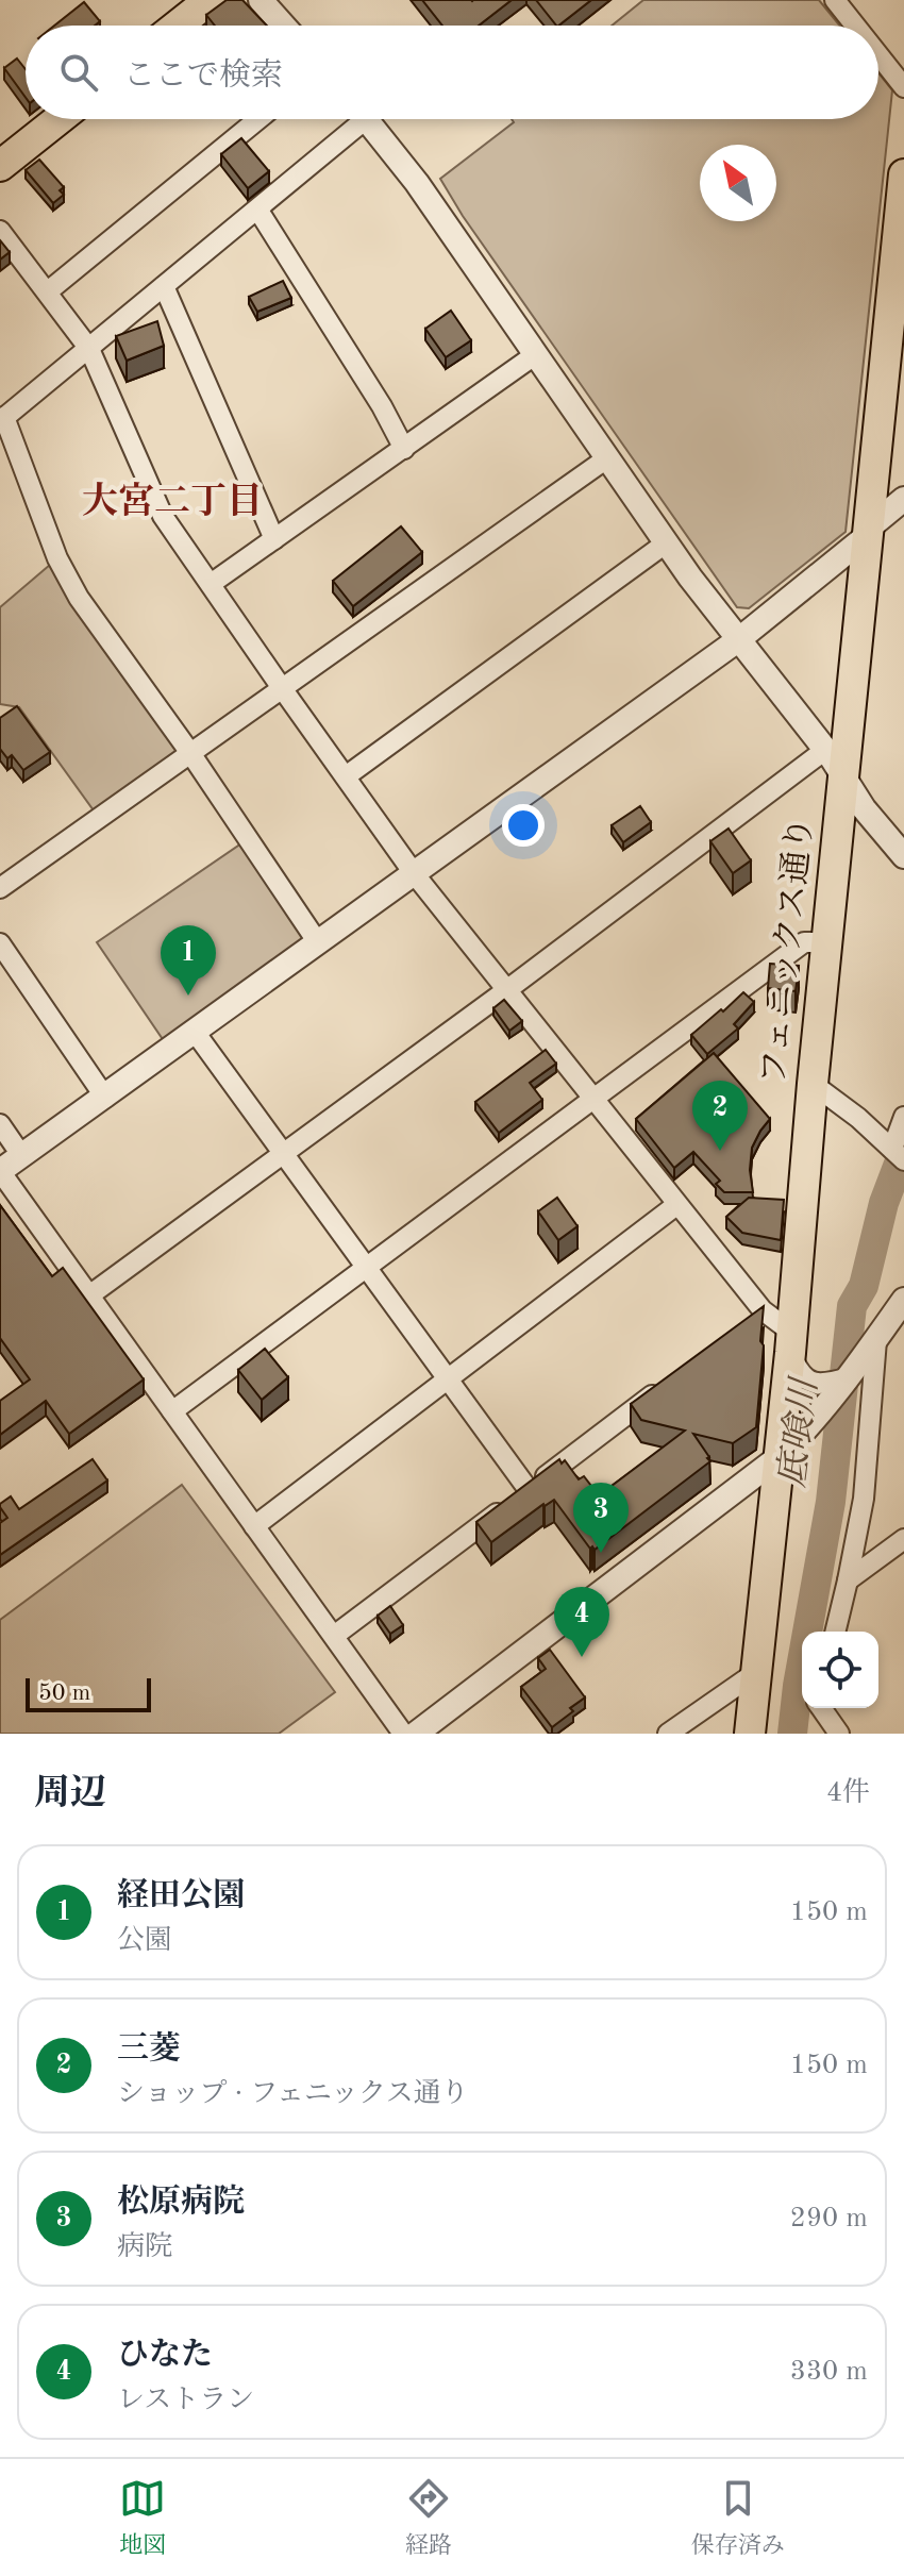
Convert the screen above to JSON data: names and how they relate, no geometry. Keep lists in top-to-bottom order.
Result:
{
  "streets": {
    "main road": ["フェニックス通り"]
  },
  "districts": ["大宮二丁目"],
  "water": ["底喰川"],
  "scale_bar": "50 m",
  "north": "top left",
  "page": {
    "search": "ここで検索",
    "pins": [
      "1",
      "2",
      "3",
      "4"
    ],
    "scale": "50 m",
    "heading": ["周辺", "4件"],
    "list": [
      {
        "mark": "1",
        "name": "経田公園",
        "note": "公園",
        "value": "150 m"
      },
      {
        "mark": "2",
        "name": "三菱",
        "note": "ショップ · フェニックス通り",
        "value": "150 m"
      },
      {
        "mark": "3",
        "name": "松原病院",
        "note": "病院",
        "value": "290 m"
      },
      {
        "mark": "4",
        "name": "ひなた",
        "note": "レストラン",
        "value": "330 m"
      }
    ],
    "nav": ["地図", "経路", "保存済み"]
  }
}
